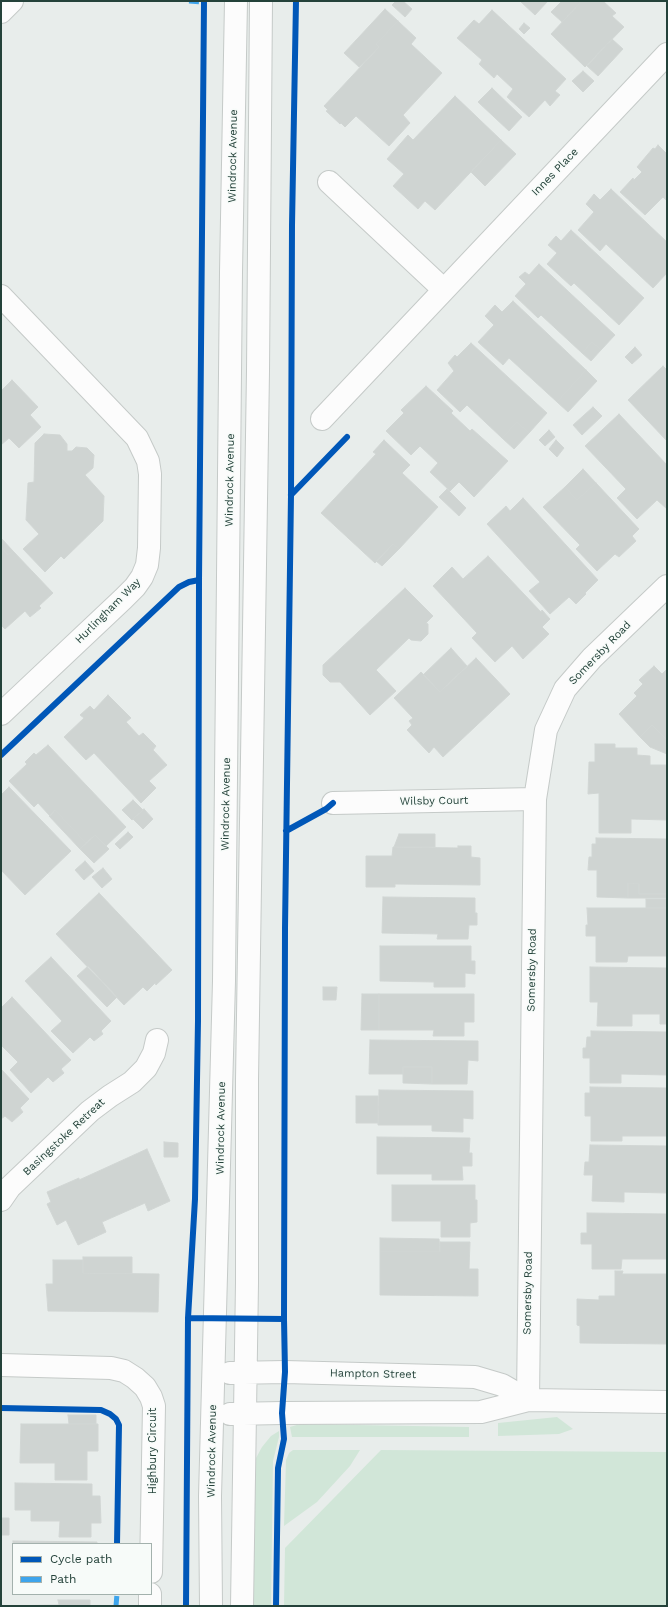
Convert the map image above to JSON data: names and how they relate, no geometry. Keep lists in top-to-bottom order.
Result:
{
  "streets": {
    "street": [
      "Windrock Avenue",
      "Innes Place",
      "Hurlingham Way",
      "Somersby Road",
      "Wilsby Court",
      "Basingstoke Retreat",
      "Hampton Street",
      "Highbury Circuit"
    ]
  },
  "crossings": [
    ["Windrock Avenue", "Hampton Street"],
    ["Somersby Road", "Wilsby Court"],
    ["Somersby Road", "Hampton Street"]
  ],
  "legend": ["Cycle path", "Path"]
}
